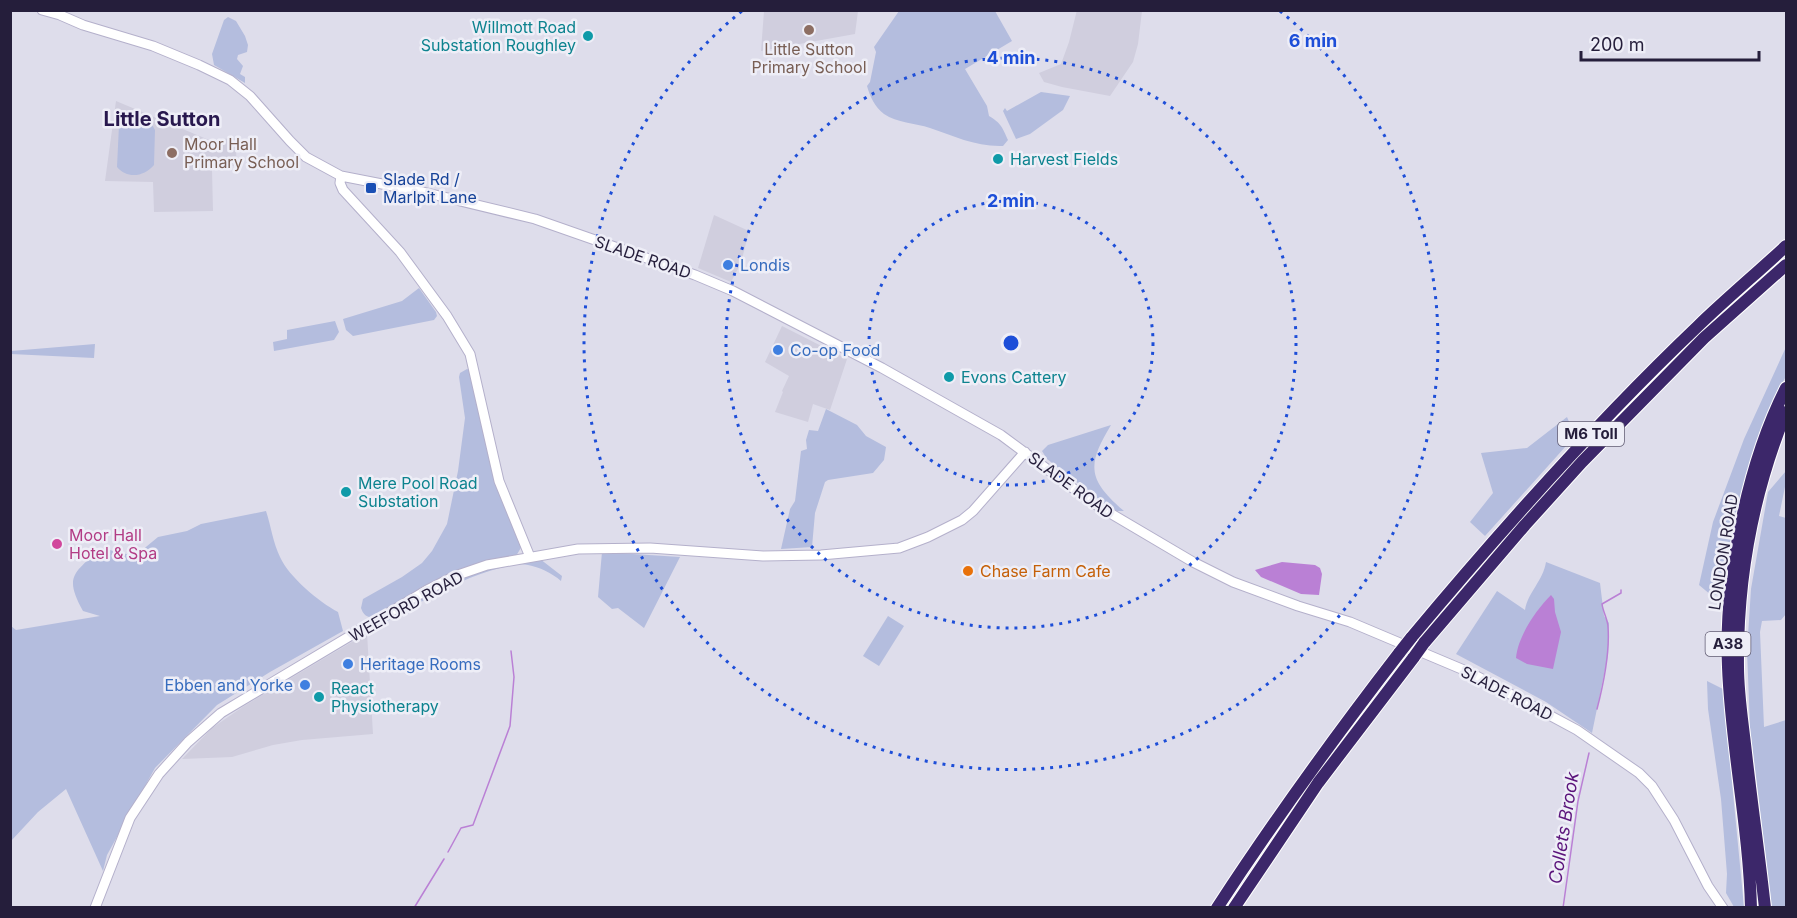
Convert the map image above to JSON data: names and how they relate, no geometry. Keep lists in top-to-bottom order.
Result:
{
  "streets": {
    "highway": ["M6 Toll", "LONDON ROAD", "A38"],
    "main road": ["SLADE ROAD", "WEEFORD ROAD"]
  },
  "crossings": [
    ["SLADE ROAD", "WEEFORD ROAD"]
  ],
  "districts": ["Little Sutton"],
  "water": ["Collets Brook"],
  "places": {
    "other": [
      "Little Sutton Primary School",
      "Willmott Road Substation Roughley",
      "Moor Hall Primary School",
      "Harvest Fields",
      "Londis",
      "Co-op Food",
      "Evons Cattery",
      "Mere Pool Road Substation",
      "Moor Hall Hotel & Spa",
      "Chase Farm Cafe",
      "Heritage Rooms",
      "Ebben and Yorke",
      "React Physiotherapy"
    ],
    "transit": ["Slade Rd / Marlpit Lane"]
  },
  "scale_bar": "200 m",
  "rings": ["6 min", "4 min", "2 min"]
}
